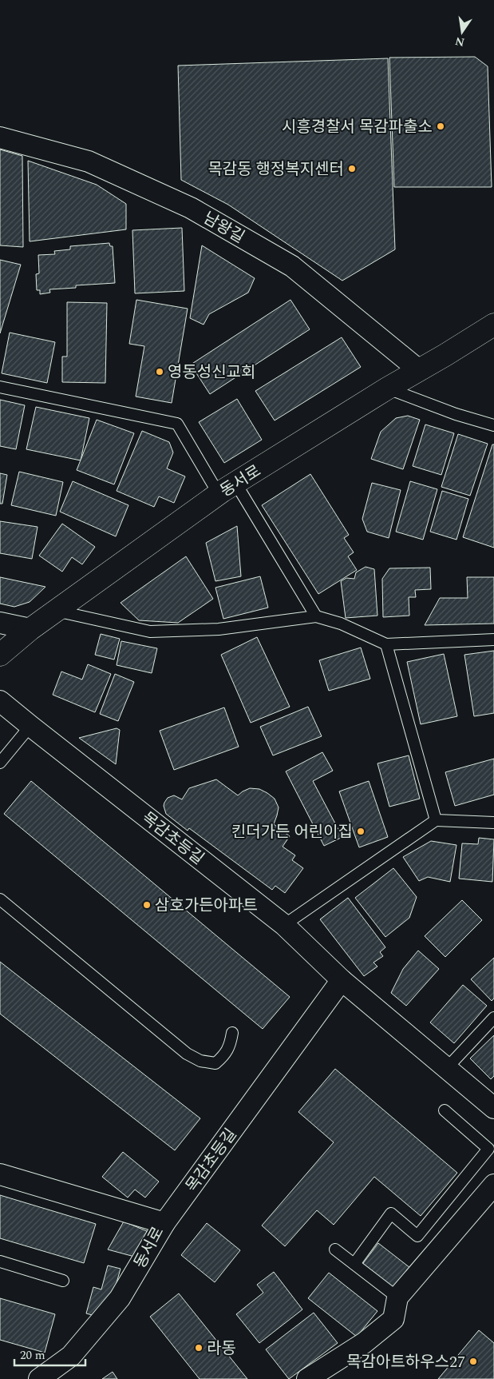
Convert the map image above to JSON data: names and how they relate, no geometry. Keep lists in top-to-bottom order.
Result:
{
  "streets": {
    "street": ["남왕길", "동서로", "목감초등길"]
  },
  "crossings": [
    ["남왕길", "동서로"],
    ["동서로", "목감초등길"]
  ],
  "places": [
    "시흥경찰서 목감파출소",
    "목감동 행정복지센터",
    "영동성신교회",
    "킨더가든 어린이집",
    "삼호가든아파트",
    "라동",
    "목감아트하우스27"
  ],
  "scale_bar": "20 m",
  "north": "bottom"
}
